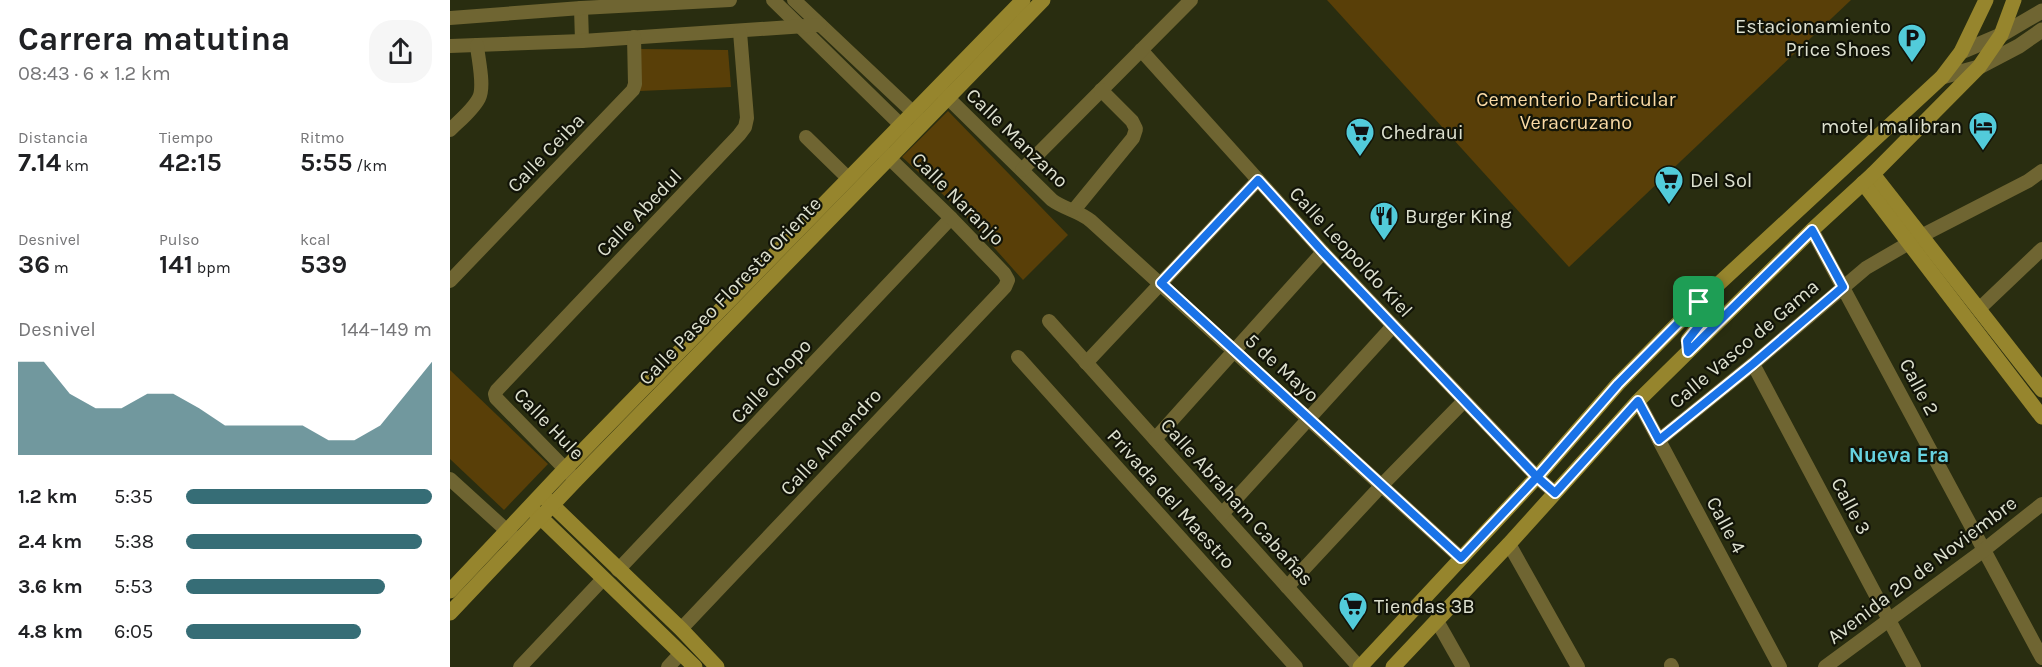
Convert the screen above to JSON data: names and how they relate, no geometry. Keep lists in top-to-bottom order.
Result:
{
  "streets": {
    "main road": ["Calle Paseo Floresta Oriente"],
    "street": [
      "Calle Manzano",
      "Calle Ceiba",
      "Calle Naranjo",
      "Calle Abedul",
      "Calle Leopoldo Kiel",
      "Calle Vasco de Gama",
      "5 de Mayo",
      "Calle Chopo",
      "Calle 2",
      "Calle Hule",
      "Calle Almendro",
      "Privada del Maestro",
      "Calle Abraham Cabañas",
      "Calle 3",
      "Calle 4",
      "Avenida 20 de Noviembre"
    ]
  },
  "crossings": [
    ["Calle Manzano", "Calle Paseo Floresta Oriente"],
    ["Calle Manzano", "5 de Mayo"],
    ["Calle Naranjo", "Calle Paseo Floresta Oriente"],
    ["Calle Naranjo", "Calle Chopo"],
    ["Calle Naranjo", "Calle Almendro"],
    ["Calle Abedul", "Calle Hule"],
    ["Calle Paseo Floresta Oriente", "Calle Hule"],
    ["Calle Vasco de Gama", "Calle 2"],
    ["Calle Vasco de Gama", "Calle 3"],
    ["Calle Vasco de Gama", "Calle 4"],
    ["Calle 2", "Avenida 20 de Noviembre"],
    ["Calle 3", "Avenida 20 de Noviembre"]
  ],
  "districts": ["Nueva Era"],
  "parks": ["Cementerio Particular Veracruzano"],
  "places": {
    "parking": ["Estacionamiento Price Shoes"],
    "hotel": ["motel malibran"],
    "supermarket": ["Chedraui", "Del Sol", "Tiendas 3B"],
    "restaurant": ["Burger King"]
  },
  "page": {
    "heading": ["Carrera matutina", "08:43 · 6 × 1.2 km"],
    "stats": [
      ["Distancia", "7.14 km"],
      ["Tiempo", "42:15"],
      ["Ritmo", "5:55 /km"],
      ["Desnivel", "36 m"],
      ["Pulso", "141 bpm"],
      ["kcal", "539"]
    ],
    "chart": ["Desnivel", "144–149 m"],
    "list": [
      {
        "name": "1.2 km",
        "note": "5:35"
      },
      {
        "name": "2.4 km",
        "note": "5:38"
      },
      {
        "name": "3.6 km",
        "note": "5:53"
      },
      {
        "name": "4.8 km",
        "note": "6:05"
      }
    ]
  }
}
